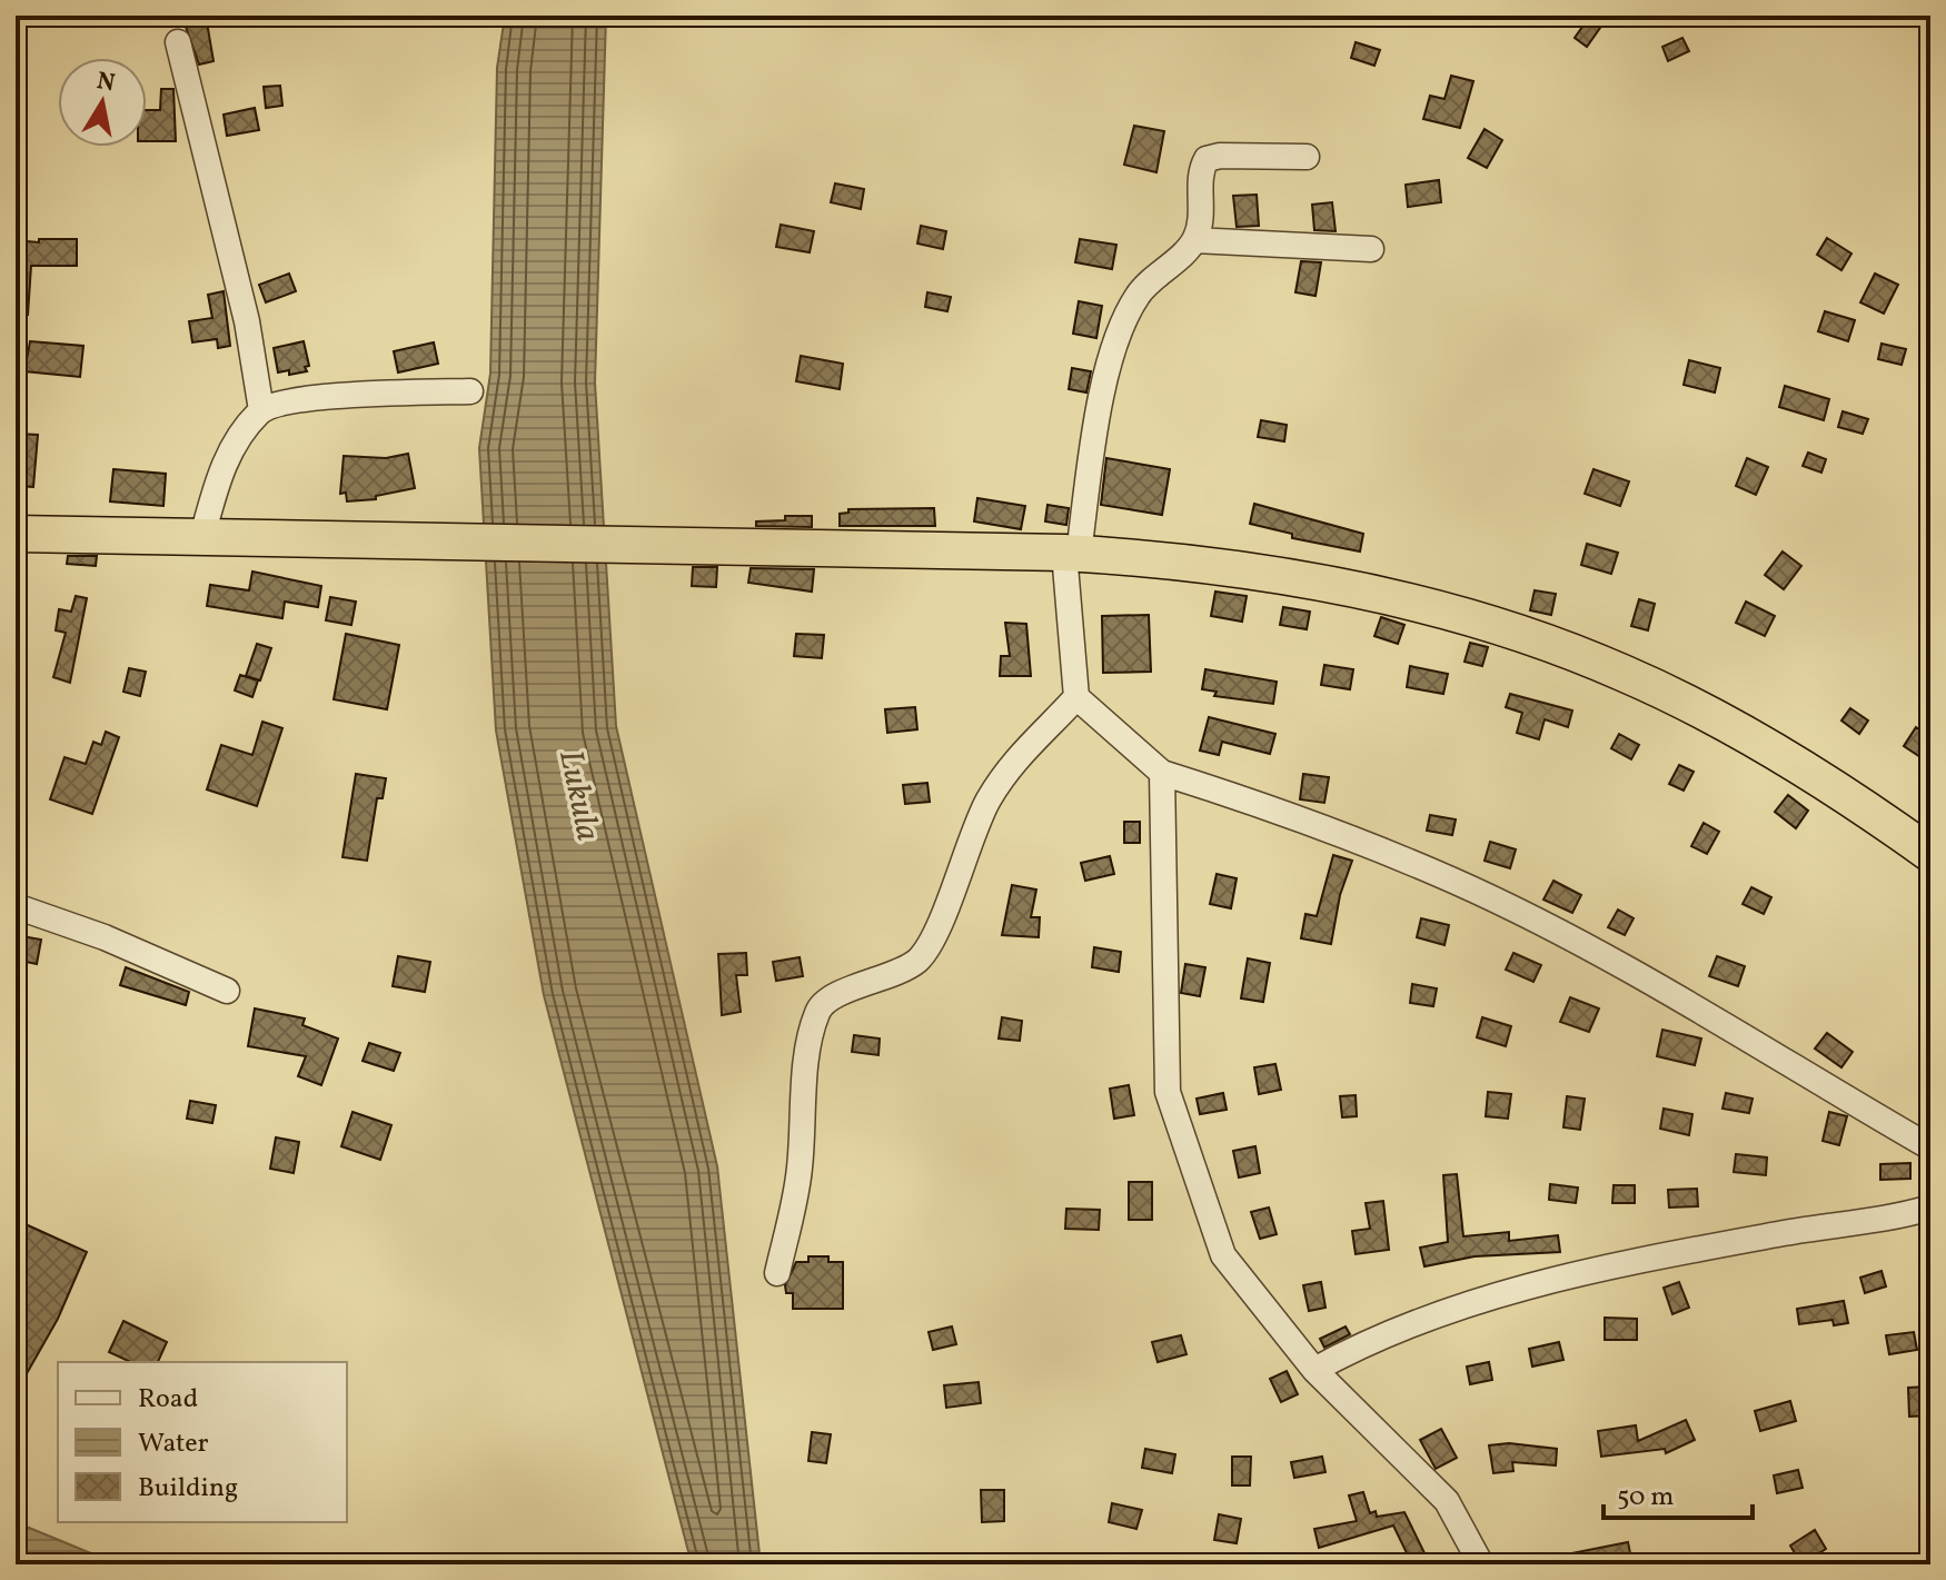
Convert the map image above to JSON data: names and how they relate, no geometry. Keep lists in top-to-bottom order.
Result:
{
  "water": ["Lukula"],
  "legend": ["Road", "Water", "Building"],
  "scale_bar": "50 m",
  "north": "top"
}
